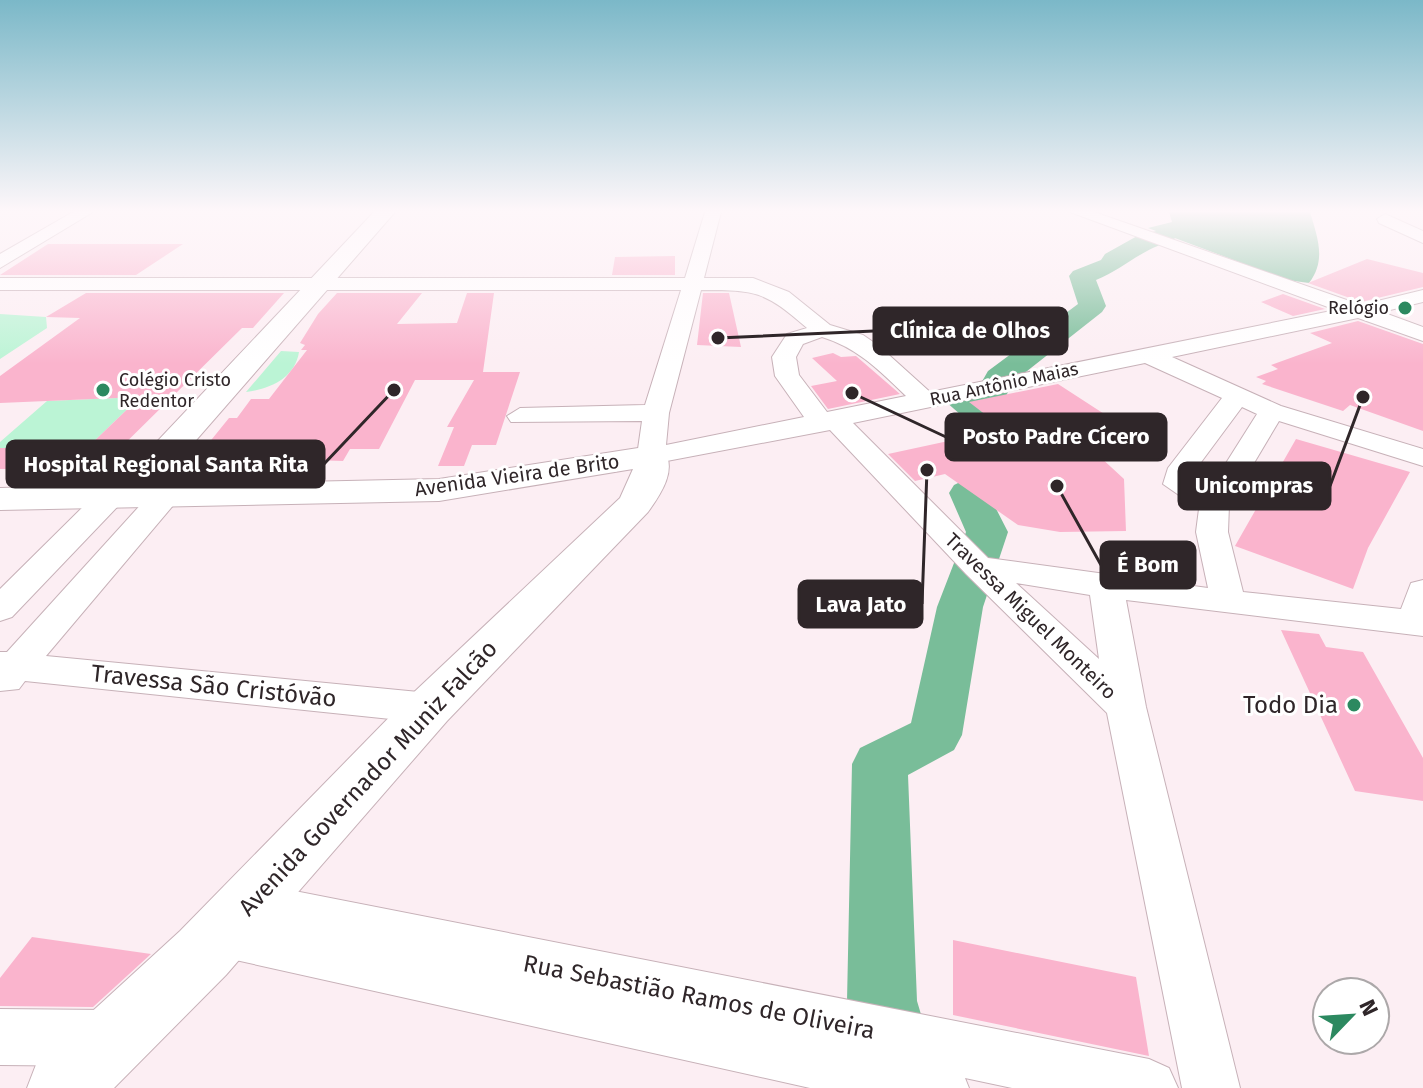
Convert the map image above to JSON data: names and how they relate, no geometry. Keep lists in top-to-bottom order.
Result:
{
  "streets": {
    "main road": ["Avenida Vieira de Brito", "Avenida Governador Muniz Falcão"],
    "street": [
      "Rua Antônio Maias",
      "Travessa Miguel Monteiro",
      "Travessa São Cristóvão",
      "Rua Sebastião Ramos de Oliveira"
    ]
  },
  "crossings": [
    ["Rua Antônio Maias", "Avenida Vieira de Brito"],
    ["Rua Antônio Maias", "Travessa Miguel Monteiro"],
    ["Rua Antônio Maias", "Avenida Governador Muniz Falcão"],
    ["Avenida Vieira de Brito", "Avenida Governador Muniz Falcão"],
    ["Travessa São Cristóvão", "Avenida Governador Muniz Falcão"],
    ["Avenida Governador Muniz Falcão", "Rua Sebastião Ramos de Oliveira"]
  ],
  "places": [
    "Relógio",
    "Clínica de Olhos",
    "Colégio Cristo Redentor",
    "Hospital Regional Santa Rita",
    "Posto Padre Cícero",
    "Unicompras",
    "Lava Jato",
    "É Bom",
    "Todo Dia"
  ],
  "north": "top right"
}
